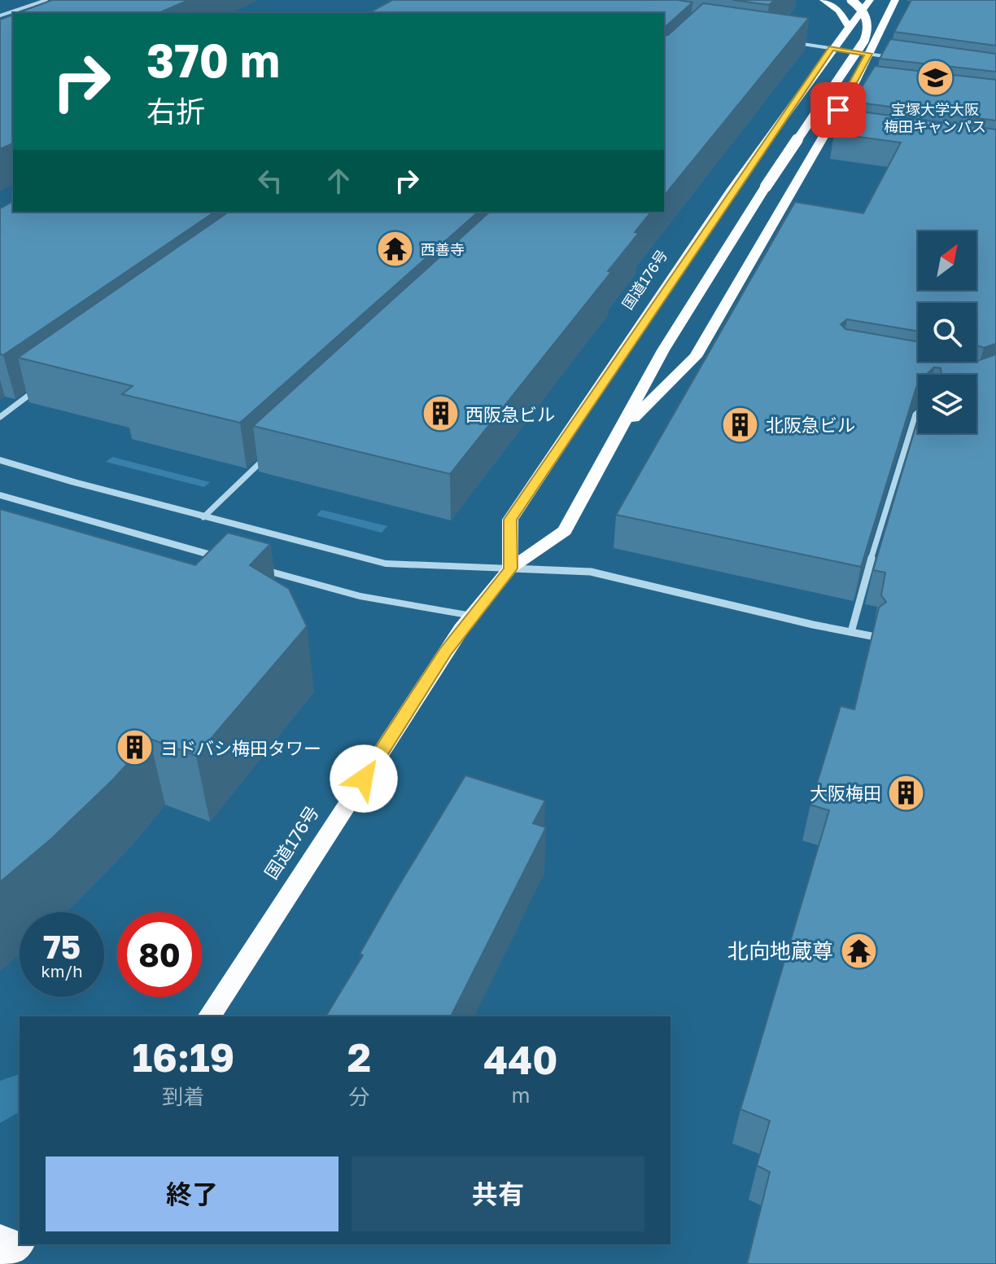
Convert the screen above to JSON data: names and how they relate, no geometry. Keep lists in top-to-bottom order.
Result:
{
  "streets": {
    "highway": ["国道176号"]
  },
  "places": {
    "school or university": ["宝塚大学大阪 梅田キャンパス"],
    "temple": ["西善寺", "北向地蔵尊"],
    "building": [
      "西阪急ビル",
      "北阪急ビル",
      "ヨドバシ梅田タワー",
      "大阪梅田"
    ]
  },
  "north": "top right",
  "page": {
    "turn": ["370 m", "右折"],
    "speed": "75 km/h",
    "limit": "80",
    "eta": [
      "16:19",
      "到着",
      "2",
      "分",
      "440",
      "m"
    ],
    "buttons": ["終了", "共有"]
  }
}
